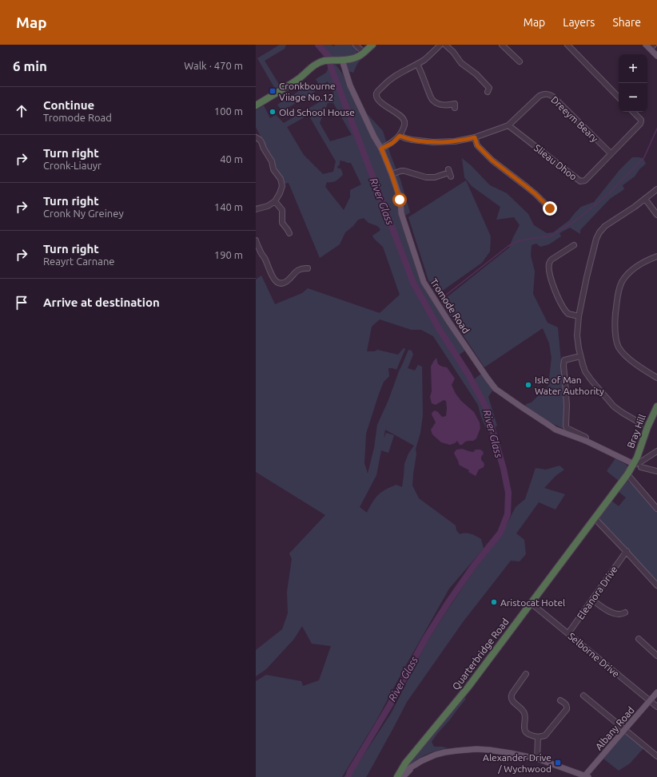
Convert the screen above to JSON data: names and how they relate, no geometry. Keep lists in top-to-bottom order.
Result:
{
  "streets": {
    "highway": ["Bray Hill", "Quarterbridge Road"],
    "main road": ["Tromode Road", "Albany Road"],
    "street": [
      "Dreeym Beary",
      "Slieau Dhoo",
      "Eleanora Drive",
      "Selborne Drive"
    ]
  },
  "crossings": [
    ["Dreeym Beary", "Slieau Dhoo"],
    ["Tromode Road", "Bray Hill"],
    ["Tromode Road", "Quarterbridge Road"],
    ["Bray Hill", "Quarterbridge Road"],
    ["Eleanora Drive", "Selborne Drive"],
    ["Quarterbridge Road", "Selborne Drive"],
    ["Selborne Drive", "Albany Road"]
  ],
  "water": ["River Glass"],
  "places": {
    "transit": ["Cronkbourne Viiage No.12", "Alexander Drive / Wychwood"],
    "other": ["Old School House", "Isle of Man Water Authority", "Aristocat Hotel"]
  },
  "page": {
    "header": "Map",
    "nav": ["Map", "Layers", "Share"],
    "heading": ["6 min", "Walk · 470 m"],
    "map_buttons": ["+", "−"],
    "list": [
      ["Continue", "Tromode Road", "100 m"],
      ["Turn right", "Cronk-Liauyr", "40 m"],
      ["Turn right", "Cronk Ny Greiney", "140 m"],
      ["Turn right", "Reayrt Carnane", "190 m"],
      "Arrive at destination"
    ]
  }
}
